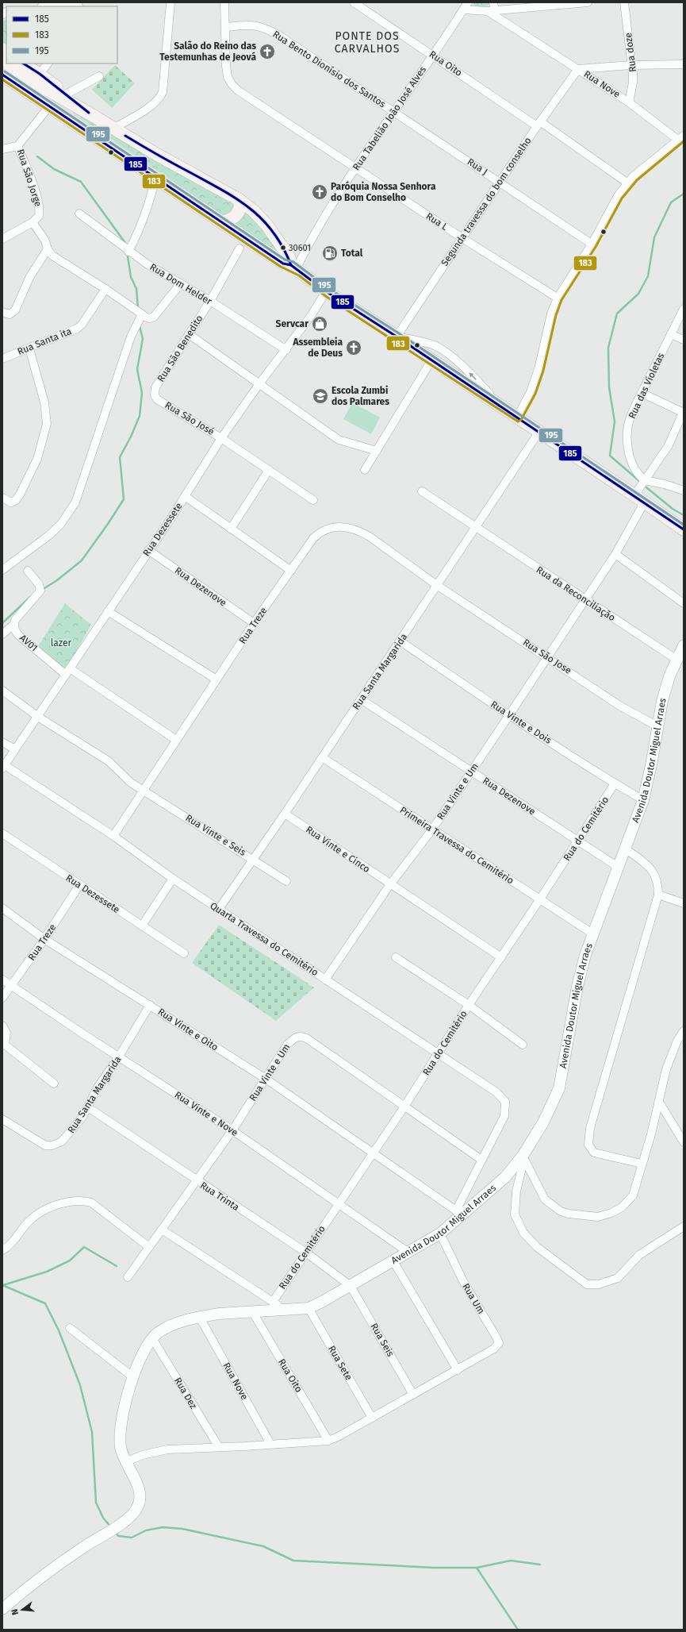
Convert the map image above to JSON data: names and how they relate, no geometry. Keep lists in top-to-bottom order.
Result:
{
  "streets": {
    "main road": ["Avenida Doutor Miguel Arraes"],
    "street": [
      "Rua doze",
      "Rua Oito",
      "Rua Bento Dionísio dos Santos",
      "Rua Nove",
      "Rua Tabelião João José Alves",
      "Rua J",
      "Rua São Jorge",
      "Segunda travessa do bom conselho",
      "Rua L",
      "Rua Dom Helder",
      "Rua Santa ita",
      "Rua São Benedito",
      "Rua das Violetas",
      "Rua São José",
      "Rua Dezessete",
      "Rua Dezenove",
      "Rua da Reconciliação",
      "Rua Treze",
      "AV01",
      "Rua São Jose",
      "Rua Santa Margarida",
      "Rua Vinte e Dois",
      "Rua Vinte e Um",
      "Rua do Cemitério",
      "Rua Vinte e Seis",
      "Primeira Travessa do Cemitério",
      "Rua Vinte e Cinco",
      "Quarta Travessa do Cemitério",
      "Rua Vinte e Oito",
      "Rua Vinte e Nove",
      "Rua Trinta",
      "Rua Um",
      "Rua Seis",
      "Rua Sete",
      "Rua Dez"
    ]
  },
  "crossings": [
    ["Rua doze", "Rua Nove"],
    ["Rua Oito", "Rua Tabelião João José Alves"],
    ["Rua Oito", "Segunda travessa do bom conselho"],
    ["Rua Bento Dionísio dos Santos", "Rua Tabelião João José Alves"],
    ["Rua Bento Dionísio dos Santos", "Rua J"],
    ["Rua Bento Dionísio dos Santos", "Rua L"],
    ["Rua Nove", "Segunda travessa do bom conselho"],
    ["Rua Tabelião João José Alves", "Rua J"],
    ["Rua Tabelião João José Alves", "Rua L"],
    ["Rua J", "Segunda travessa do bom conselho"],
    ["Segunda travessa do bom conselho", "Rua L"],
    ["Rua Dom Helder", "Rua São Benedito"],
    ["Rua Dom Helder", "Rua Dezessete"],
    ["Rua São Benedito", "Rua São José"],
    ["Rua das Violetas", "Rua Vinte e Um"],
    ["Rua São José", "Rua Dezessete"],
    ["Rua Dezessete", "Rua Dezenove"],
    ["Rua Dezessete", "Rua Treze"],
    ["Rua Dezessete", "AV01"],
    ["Rua Dezessete", "Rua Vinte e Seis"],
    ["Rua Dezessete", "Quarta Travessa do Cemitério"],
    ["Rua Dezenove", "Rua Treze"],
    ["Rua Dezenove", "Rua Santa Margarida"],
    ["Rua Dezenove", "Avenida Doutor Miguel Arraes"],
    ["Rua Dezenove", "Rua Vinte e Um"],
    ["Rua Dezenove", "Rua do Cemitério"],
    ["Rua da Reconciliação", "Rua Santa Margarida"],
    ["Rua da Reconciliação", "Avenida Doutor Miguel Arraes"],
    ["Rua da Reconciliação", "Rua Vinte e Um"],
    ["Rua Treze", "AV01"],
    ["Rua Treze", "Rua São Jose"],
    ["Rua Treze", "Rua Santa Margarida"],
    ["Rua Treze", "Rua Vinte e Seis"],
    ["Rua Treze", "Quarta Travessa do Cemitério"],
    ["Rua Treze", "Rua Vinte e Oito"],
    ["Rua Treze", "Rua Vinte e Nove"],
    ["Rua São Jose", "Rua Santa Margarida"],
    ["Rua São Jose", "Avenida Doutor Miguel Arraes"],
    ["Rua São Jose", "Rua Vinte e Um"],
    ["Rua Santa Margarida", "Rua Vinte e Dois"],
    ["Rua Santa Margarida", "Rua Vinte e Seis"],
    ["Rua Santa Margarida", "Primeira Travessa do Cemitério"],
    ["Rua Santa Margarida", "Rua Vinte e Cinco"],
    ["Rua Santa Margarida", "Quarta Travessa do Cemitério"],
    ["Rua Santa Margarida", "Rua Vinte e Oito"],
    ["Rua Santa Margarida", "Rua Vinte e Nove"],
    ["Rua Santa Margarida", "Rua Trinta"],
    ["Rua Vinte e Dois", "Avenida Doutor Miguel Arraes"],
    ["Rua Vinte e Dois", "Rua Vinte e Um"],
    ["Rua Vinte e Dois", "Rua do Cemitério"],
    ["Avenida Doutor Miguel Arraes", "Primeira Travessa do Cemitério"],
    ["Avenida Doutor Miguel Arraes", "Rua Vinte e Nove"],
    ["Avenida Doutor Miguel Arraes", "Rua Trinta"],
    ["Avenida Doutor Miguel Arraes", "Rua Um"],
    ["Avenida Doutor Miguel Arraes", "Rua Seis"],
    ["Avenida Doutor Miguel Arraes", "Rua Sete"],
    ["Rua Vinte e Um", "Rua do Cemitério"],
    ["Rua Vinte e Um", "Primeira Travessa do Cemitério"],
    ["Rua Vinte e Um", "Rua Vinte e Cinco"],
    ["Rua Vinte e Um", "Quarta Travessa do Cemitério"],
    ["Rua Vinte e Um", "Rua Vinte e Oito"],
    ["Rua Vinte e Um", "Rua Vinte e Nove"],
    ["Rua Vinte e Um", "Rua Trinta"],
    ["Rua do Cemitério", "Primeira Travessa do Cemitério"],
    ["Rua do Cemitério", "Rua Vinte e Cinco"],
    ["Rua do Cemitério", "Quarta Travessa do Cemitério"],
    ["Rua do Cemitério", "Rua Vinte e Oito"],
    ["Rua do Cemitério", "Rua Vinte e Nove"],
    ["Rua do Cemitério", "Rua Trinta"],
    ["Quarta Travessa do Cemitério", "Rua Vinte e Oito"],
    ["Rua Trinta", "Rua Seis"]
  ],
  "districts": ["PONTE DOS CARVALHOS"],
  "parks": ["lazer"],
  "places": {
    "church": ["Salão do Reino das Testemunhas de Jeová", "Paróquia Nossa Senhora do Bom Conselho", "Assembleia de Deus"],
    "other": ["30601"],
    "fuel station": ["Total"],
    "shop": ["Servcar"],
    "school or university": ["Escola Zumbi dos Palmares"]
  },
  "lines": ["transit line 185", "transit line 195", "transit line 183"],
  "legend": ["185", "183", "195"],
  "north": "left"
}
